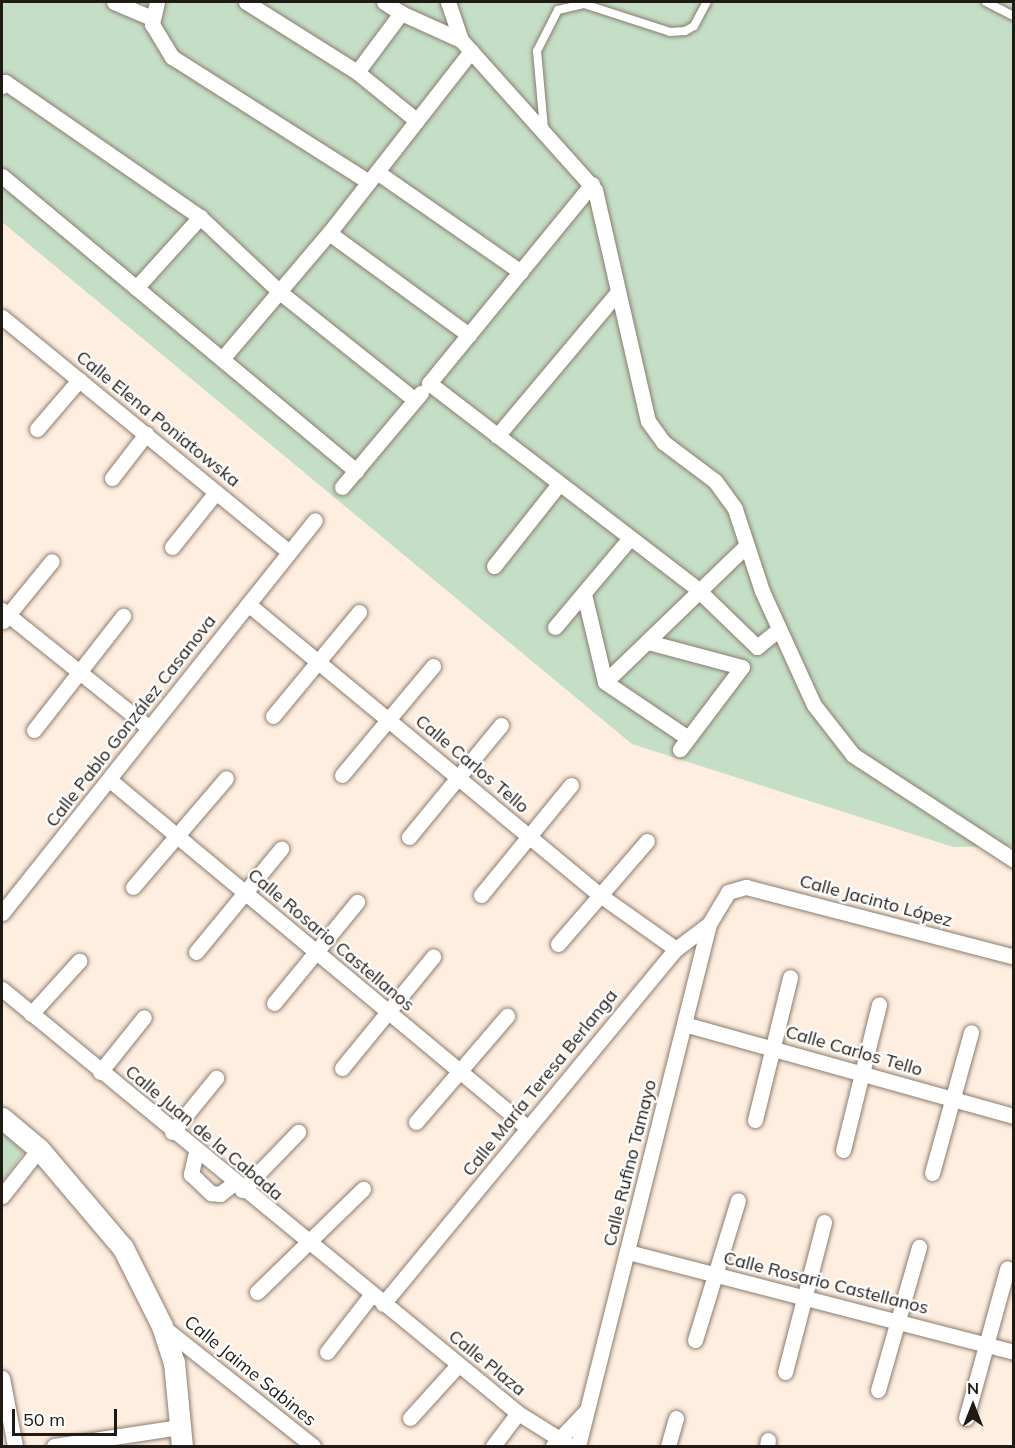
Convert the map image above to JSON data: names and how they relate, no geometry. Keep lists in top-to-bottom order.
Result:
{
  "streets": {
    "street": [
      "Calle Elena Poniatowska",
      "Calle Pablo González Casanova",
      "Calle Carlos Tello",
      "Calle Jacinto López",
      "Calle Rosario Castellanos",
      "Calle María Teresa Berlanga",
      "Calle Juan de la Cabada",
      "Calle Rufino Tamayo",
      "Calle Plaza",
      "Calle Jaime Sabines"
    ]
  },
  "crossings": [
    ["Calle Elena Poniatowska", "Calle Pablo González Casanova"],
    ["Calle Pablo González Casanova", "Calle Carlos Tello"],
    ["Calle Pablo González Casanova", "Calle Rosario Castellanos"],
    ["Calle Carlos Tello", "Calle María Teresa Berlanga"],
    ["Calle Carlos Tello", "Calle Rufino Tamayo"],
    ["Calle Jacinto López", "Calle María Teresa Berlanga"],
    ["Calle Rosario Castellanos", "Calle María Teresa Berlanga"],
    ["Calle Rosario Castellanos", "Calle Rufino Tamayo"],
    ["Calle María Teresa Berlanga", "Calle Juan de la Cabada"],
    ["Calle María Teresa Berlanga", "Calle Rufino Tamayo"],
    ["Calle María Teresa Berlanga", "Calle Plaza"],
    ["Calle Juan de la Cabada", "Calle Plaza"]
  ],
  "scale_bar": "50 m",
  "north": "top"
}
